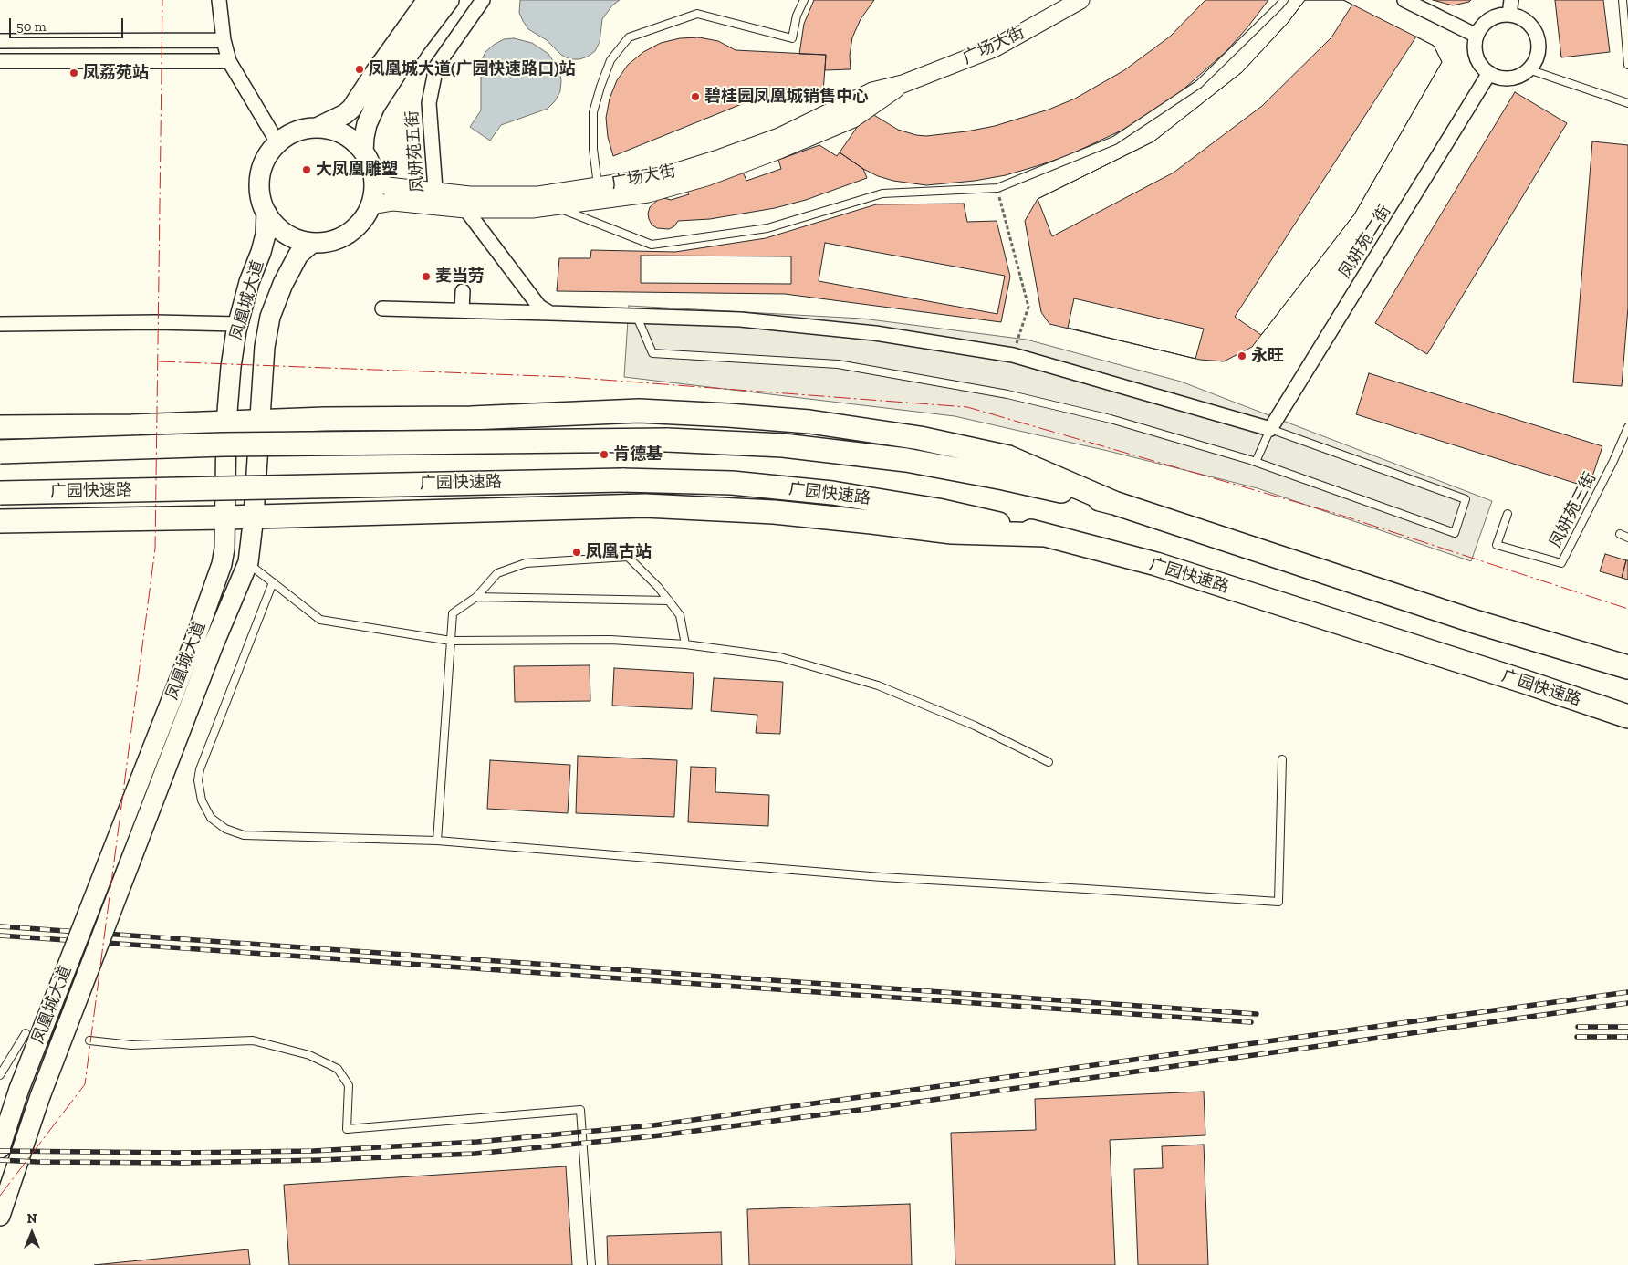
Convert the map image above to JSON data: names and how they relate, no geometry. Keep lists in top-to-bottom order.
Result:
{
  "streets": {
    "highway": ["广园快速路"],
    "main road": ["凤凰城大道"],
    "street": ["广场大街", "凤妍苑五街", "凤妍苑二街"],
    "lane": ["凤妍苑三街"]
  },
  "crossings": [
    ["广场大街", "凤妍苑五街"],
    ["广场大街", "凤凰城大道"]
  ],
  "places": [
    "凤凰城大道(广园快速路口)站",
    "凤荔苑站",
    "碧桂园凤凰城销售中心",
    "大凤凰雕塑",
    "麦当劳",
    "永旺",
    "肯德基",
    "凤凰古站"
  ],
  "scale_bar": "50 m",
  "north": "top"
}
